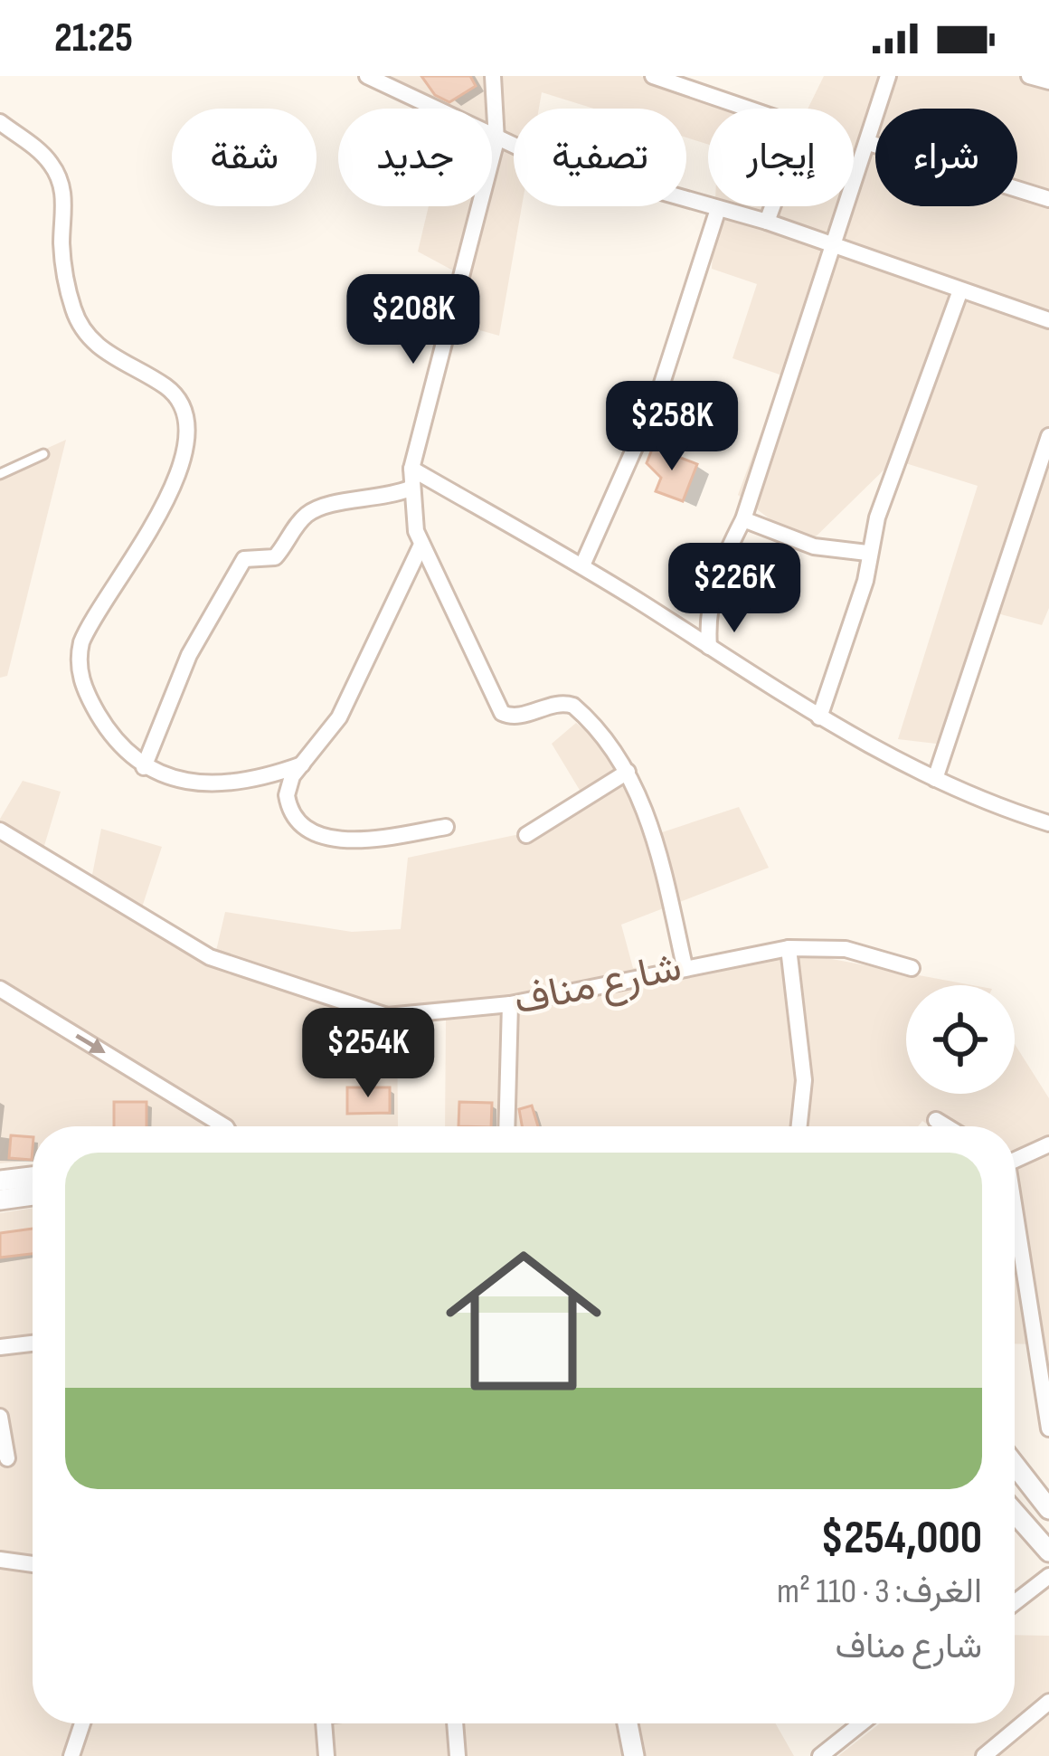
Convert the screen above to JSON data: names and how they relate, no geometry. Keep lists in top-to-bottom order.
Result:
{
  "streets": {
    "street": ["شارع مناف"]
  },
  "page": {
    "status": "21:25",
    "chip": [
      "شراء",
      "إيجار",
      "تصفية",
      "جديد",
      "شقة"
    ],
    "price": [
      "$208K",
      "$258K",
      "$226K",
      "$254K"
    ],
    "list": [
      {
        "name": "$254,000",
        "note": "الغرف: 3 · 110 m² · شارع مناف"
      }
    ]
  }
}
